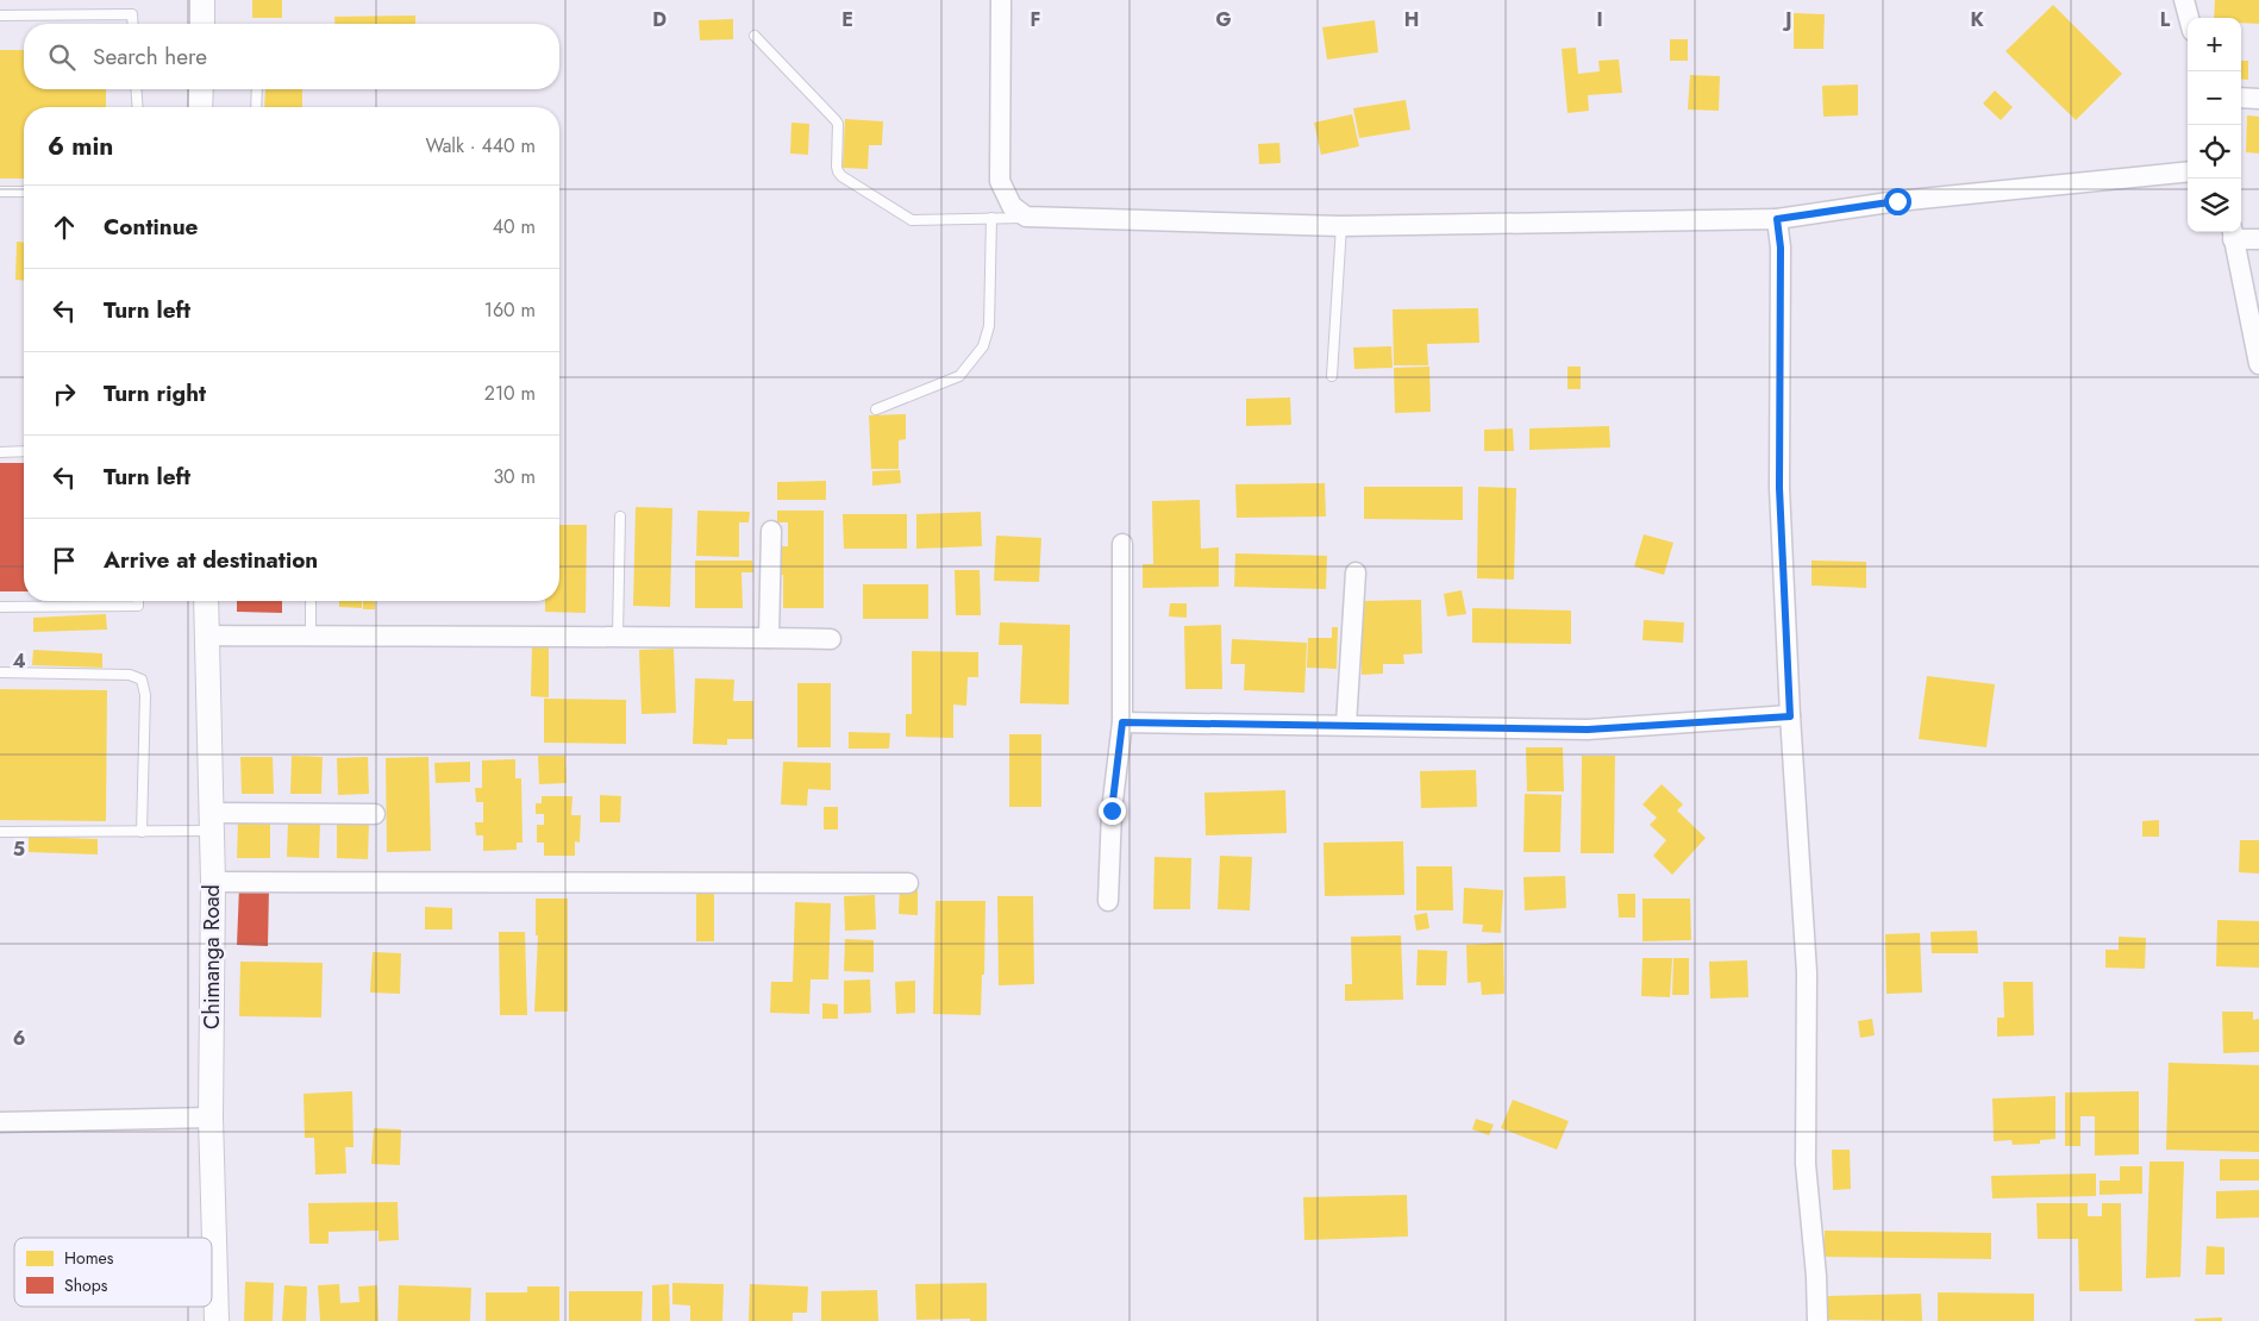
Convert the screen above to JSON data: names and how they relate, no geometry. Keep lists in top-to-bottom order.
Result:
{
  "streets": {
    "street": ["Chimanga Road"]
  },
  "legend": ["Homes", "Shops"],
  "page": {
    "map_buttons": ["+", "−"],
    "search": "Search here",
    "heading": ["6 min", "Walk · 440 m"],
    "list": [
      ["Continue", "40 m"],
      ["Turn left", "160 m"],
      ["Turn right", "210 m"],
      ["Turn left", "30 m"],
      "Arrive at destination"
    ]
  },
  "grid": {
    "columns": [
      "D",
      "E",
      "F",
      "G",
      "H",
      "I",
      "J",
      "K",
      "L"
    ],
    "rows": ["4", "5", "6"]
  }
}
